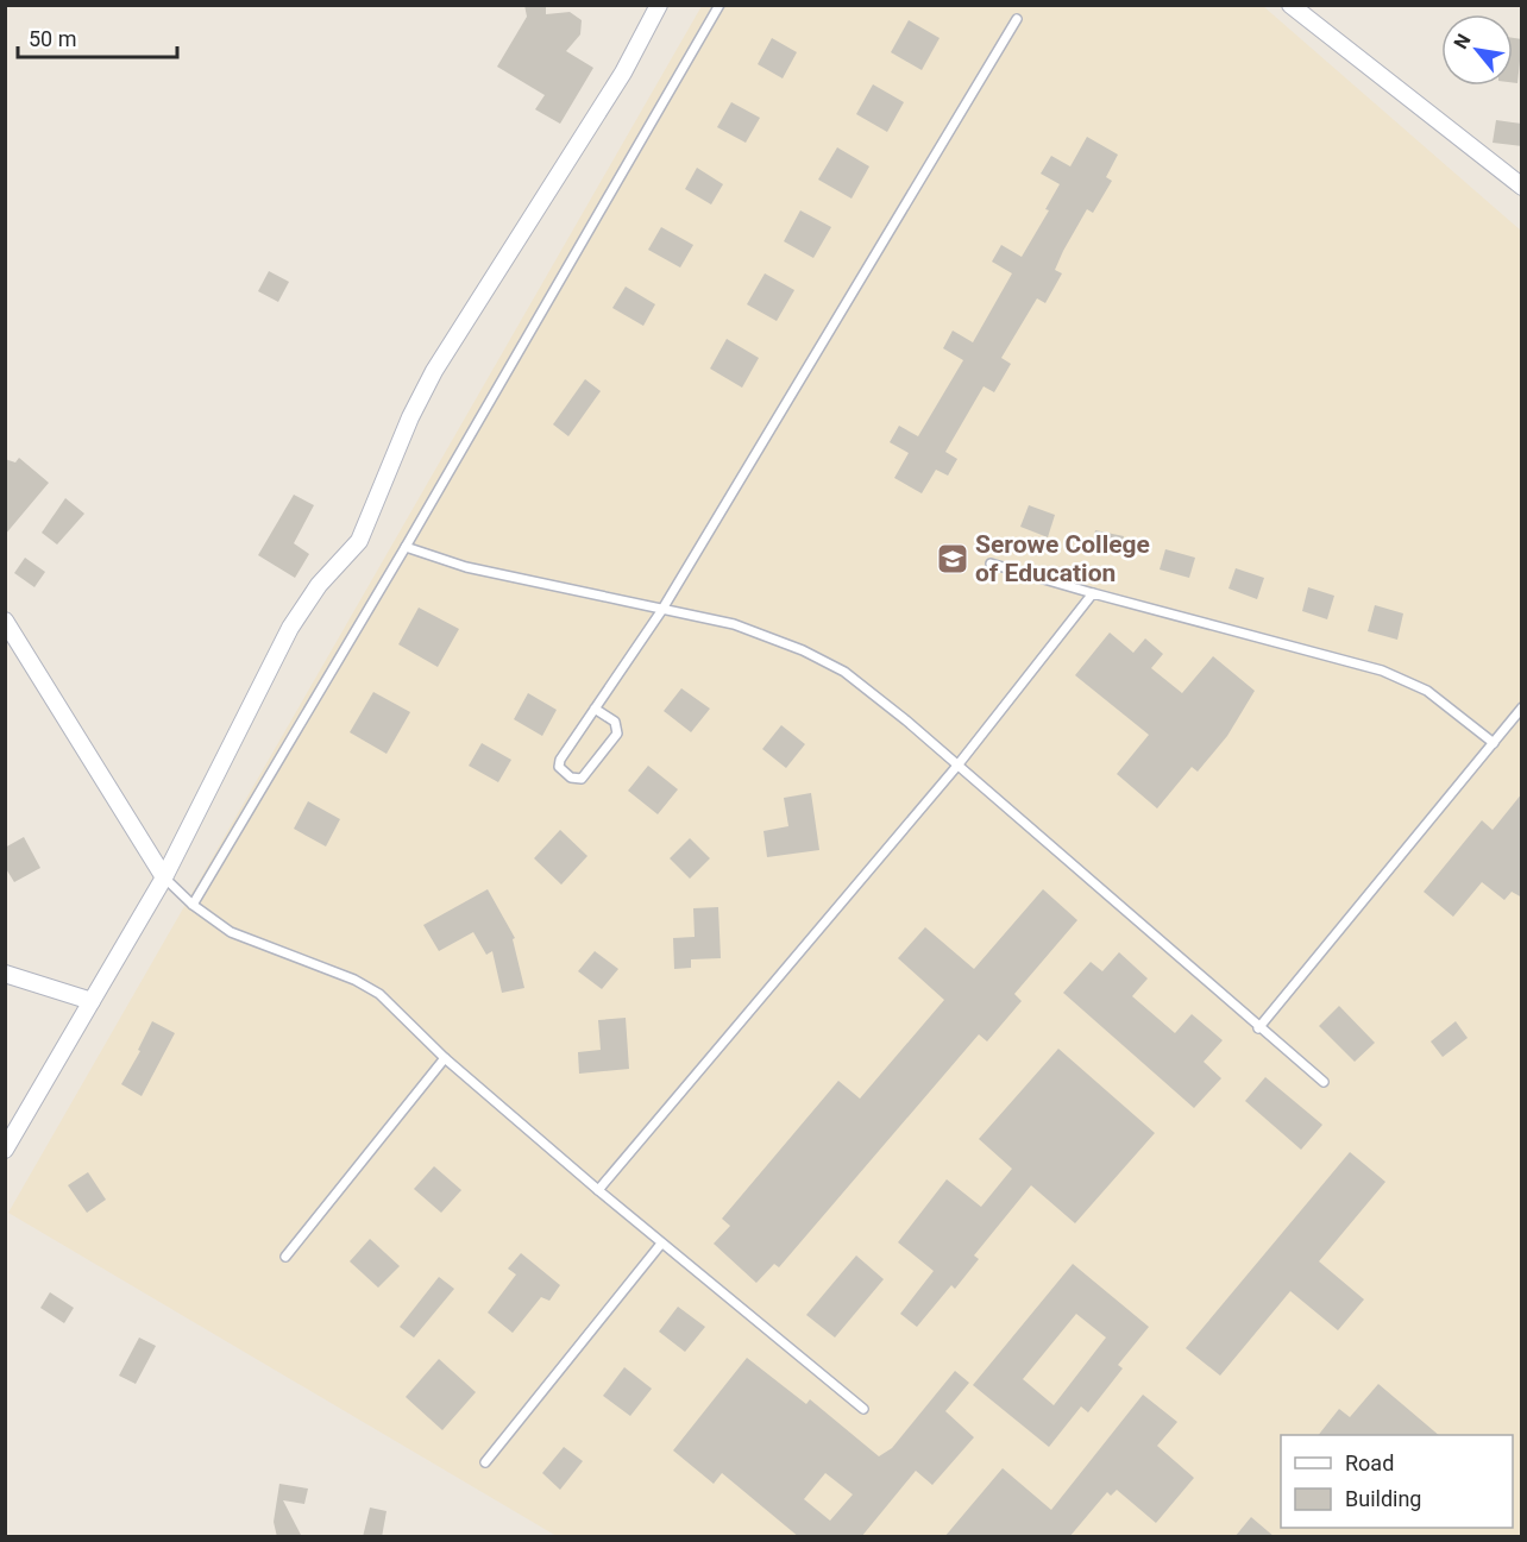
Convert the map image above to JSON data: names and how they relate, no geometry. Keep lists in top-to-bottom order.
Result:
{
  "places": {
    "school or university": ["Serowe College of Education"]
  },
  "legend": ["Road", "Building"],
  "scale_bar": "50 m",
  "north": "top left"
}
